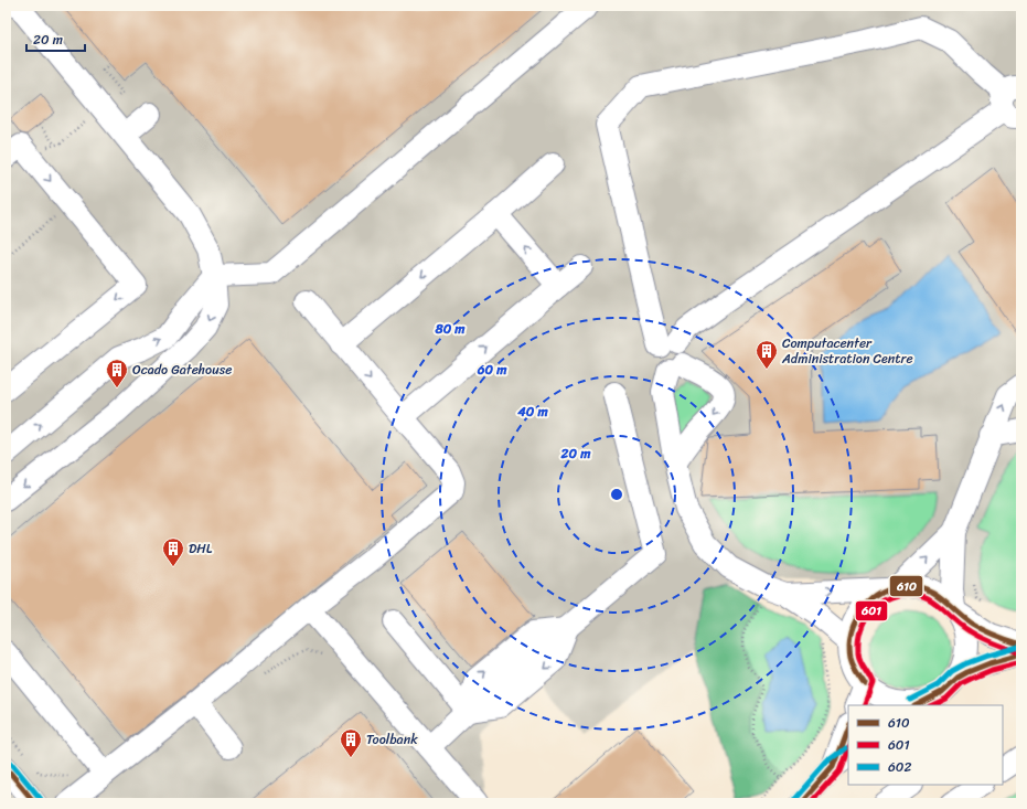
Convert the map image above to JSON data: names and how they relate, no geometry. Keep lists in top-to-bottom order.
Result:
{
  "places": {
    "building": [
      "Computacenter Administration Centre",
      "Ocado Gatehouse",
      "DHL",
      "Toolbank"
    ]
  },
  "lines": ["transit line 610", "transit line 601", "transit line 602"],
  "legend": ["610", "601", "602"],
  "scale_bar": "20 m",
  "rings": [
    "80 m",
    "60 m",
    "40 m",
    "20 m"
  ]
}
